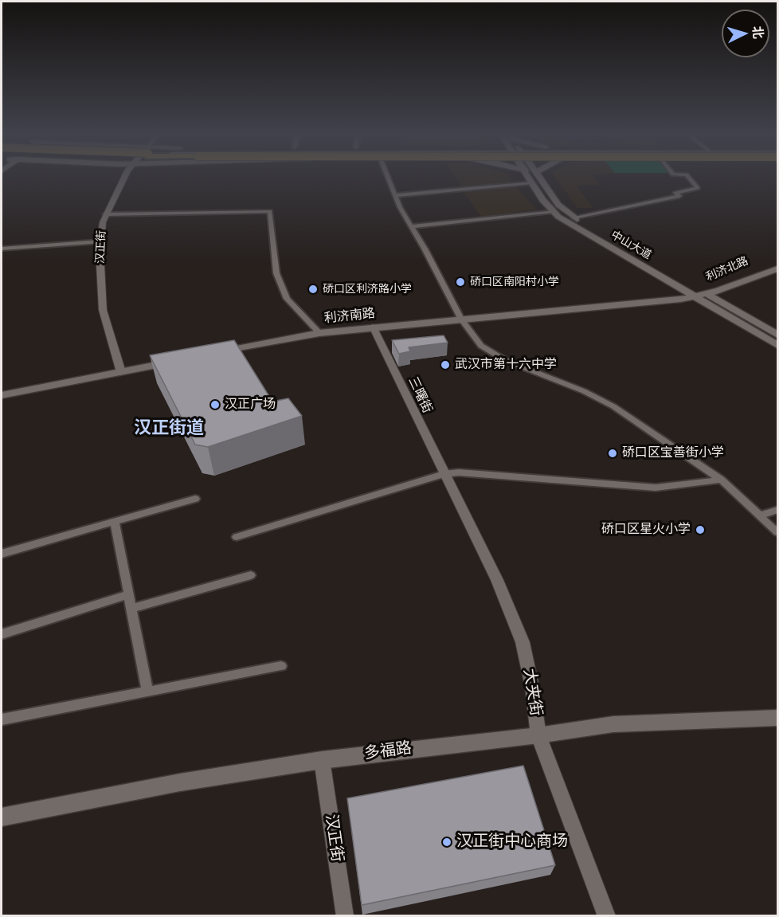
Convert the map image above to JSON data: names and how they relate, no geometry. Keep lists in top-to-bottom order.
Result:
{
  "streets": {
    "main road": [
      "中山大道",
      "利济北路",
      "利济南路",
      "多福路"
    ],
    "street": ["汉正街", "三曙街", "大夹街"]
  },
  "crossings": [
    ["中山大道", "利济北路"],
    ["中山大道", "利济南路"],
    ["汉正街", "多福路"],
    ["利济北路", "利济南路"],
    ["利济南路", "三曙街"],
    ["三曙街", "大夹街"],
    ["大夹街", "多福路"]
  ],
  "districts": ["汉正街道"],
  "places": [
    "硚口区南阳村小学",
    "硚口区利济路小学",
    "武汉市第十六中学",
    "汉正广场",
    "硚口区宝善街小学",
    "硚口区星火小学",
    "汉正街中心商场"
  ],
  "north": "right"
}
